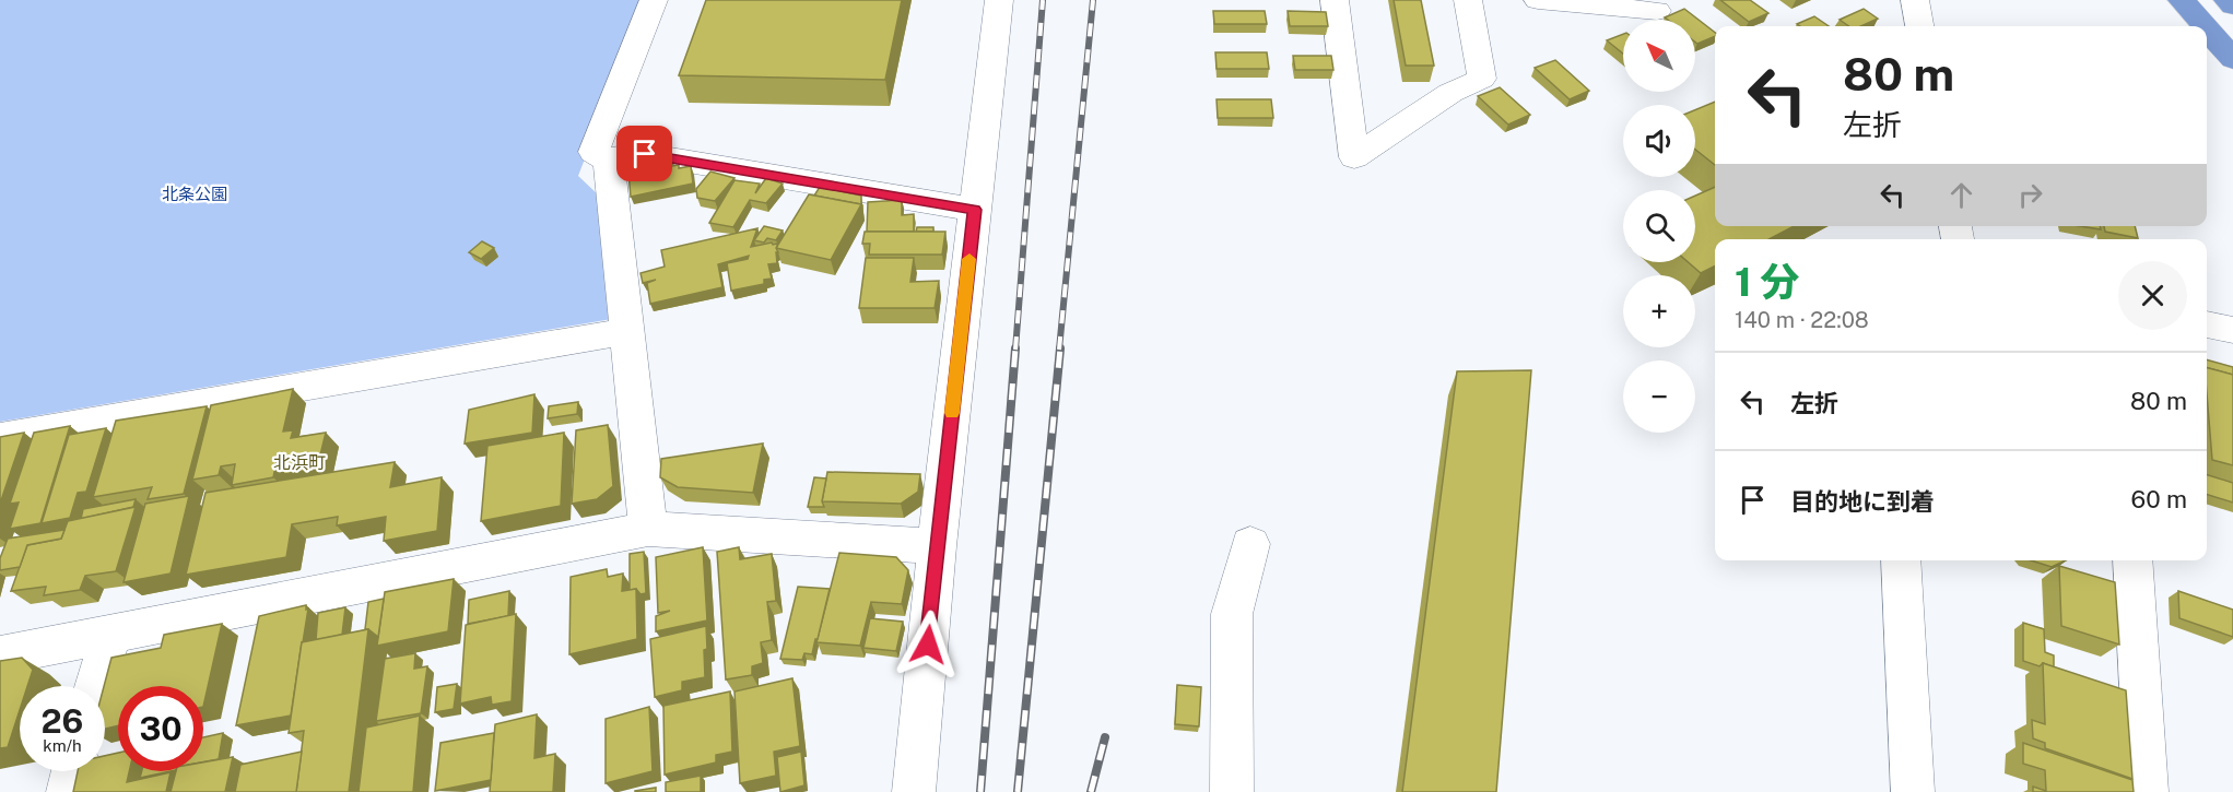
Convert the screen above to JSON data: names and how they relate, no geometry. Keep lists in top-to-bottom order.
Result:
{
  "districts": ["北浜町"],
  "parks": ["北条公園"],
  "north": "top left",
  "page": {
    "map_buttons": ["+", "−"],
    "turn": ["80 m", "左折"],
    "heading": ["1 分", "140 m · 22:08"],
    "list": [
      {
        "name": "左折",
        "value": "80 m"
      },
      {
        "name": "目的地に到着",
        "value": "60 m"
      }
    ],
    "speed": "26 km/h",
    "limit": "30"
  }
}
